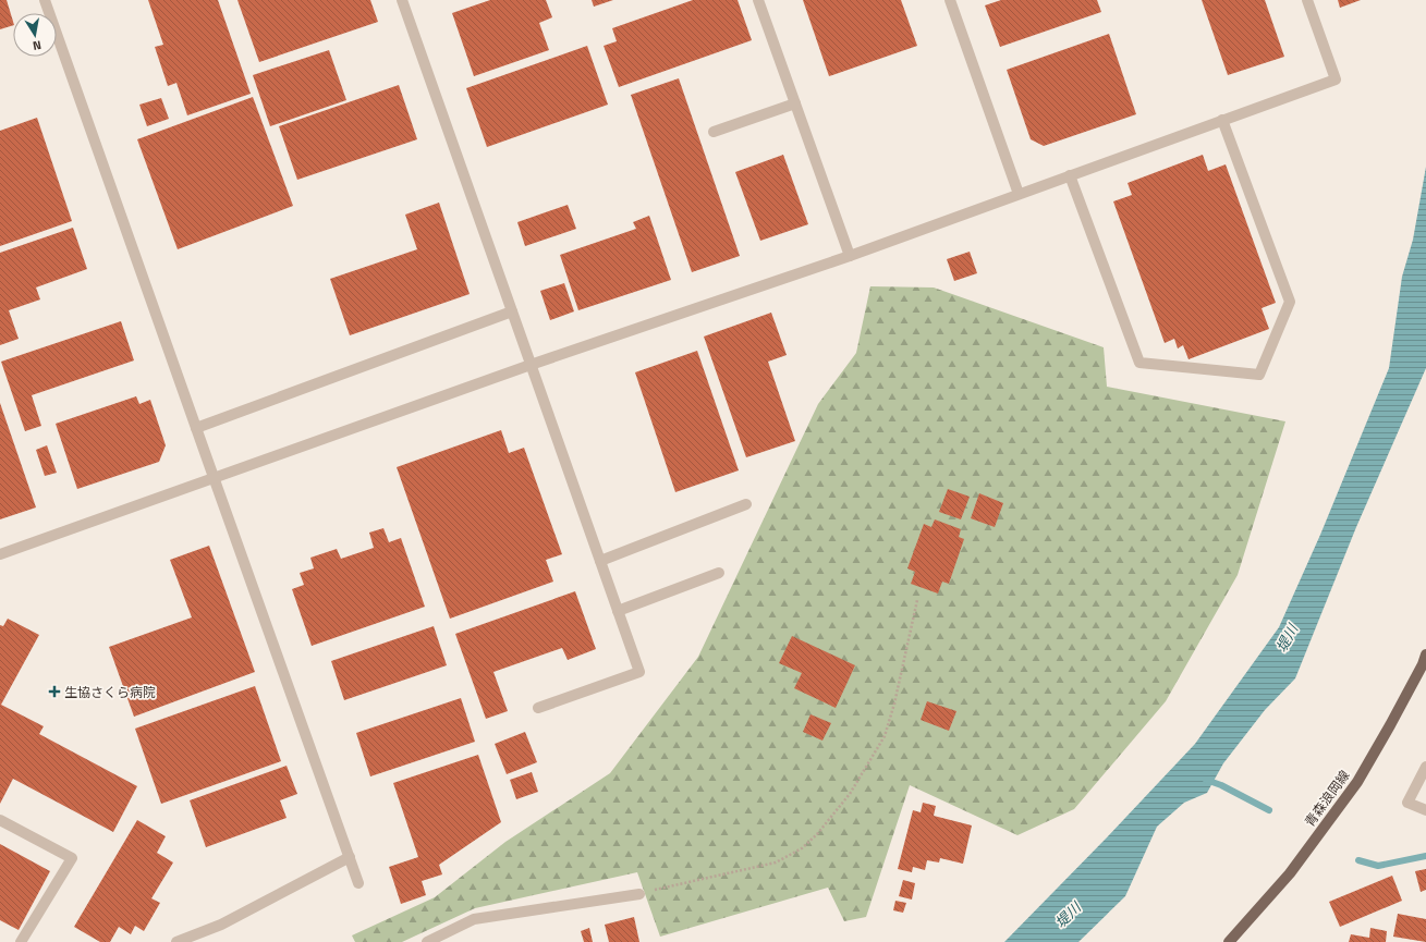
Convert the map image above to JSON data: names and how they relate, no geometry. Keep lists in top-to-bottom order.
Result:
{
  "streets": {
    "main road": ["青森浪岡線"]
  },
  "water": ["堤川"],
  "places": {
    "health": ["生協さくら病院"]
  },
  "north": "bottom"
}
